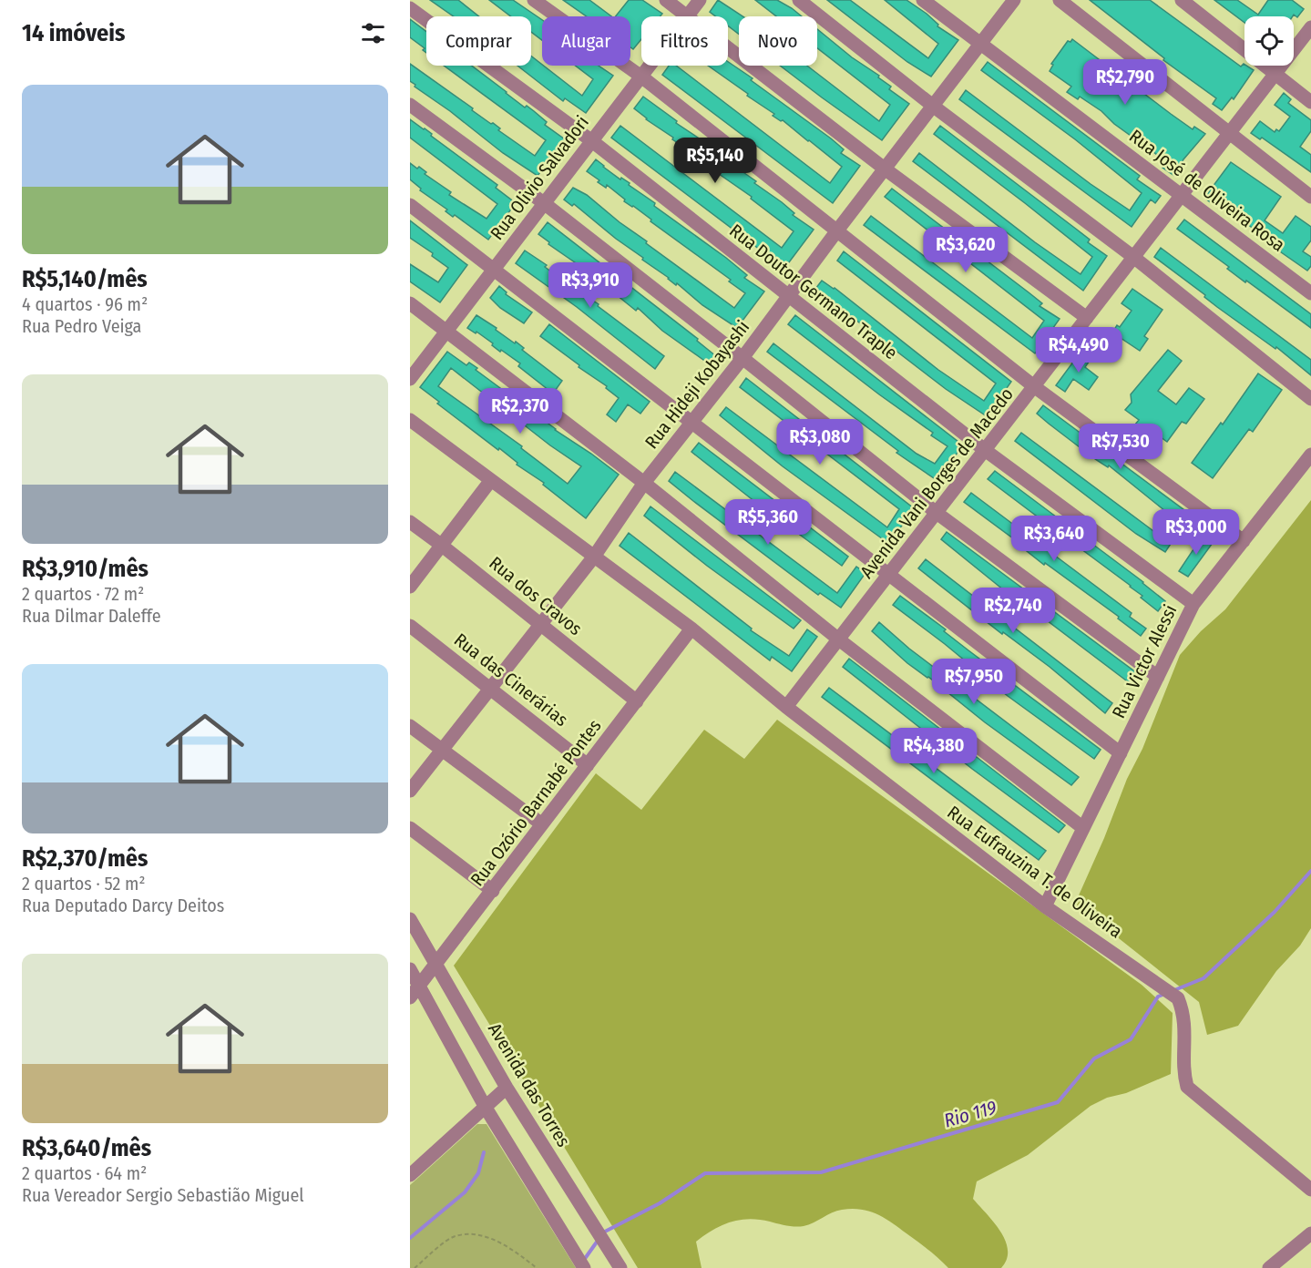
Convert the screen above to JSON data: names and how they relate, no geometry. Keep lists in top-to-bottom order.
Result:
{
  "streets": {
    "street": [
      "Rua Olivio Salvadori",
      "Rua José de Oliveira Rosa",
      "Rua Doutor Germano Traple",
      "Rua Hideji Kobayashi",
      "Avenida Vani Borges de Macedo",
      "Rua dos Cravos",
      "Rua Victor Alessi",
      "Rua das Cinerárias",
      "Rua Ozório Barnabé Pontes",
      "Rua Eufrauzina T. de Oliveira",
      "Avenida das Torres"
    ]
  },
  "crossings": [
    ["Rua Olivio Salvadori", "Rua Doutor Germano Traple"],
    ["Rua José de Oliveira Rosa", "Rua Hideji Kobayashi"],
    ["Rua José de Oliveira Rosa", "Avenida Vani Borges de Macedo"],
    ["Rua Doutor Germano Traple", "Rua Hideji Kobayashi"],
    ["Rua Doutor Germano Traple", "Avenida Vani Borges de Macedo"],
    ["Rua Doutor Germano Traple", "Rua Victor Alessi"],
    ["Rua Hideji Kobayashi", "Rua dos Cravos"],
    ["Rua Hideji Kobayashi", "Rua das Cinerárias"],
    ["Rua Hideji Kobayashi", "Rua Eufrauzina T. de Oliveira"],
    ["Avenida Vani Borges de Macedo", "Rua Eufrauzina T. de Oliveira"],
    ["Rua dos Cravos", "Rua Ozório Barnabé Pontes"],
    ["Rua Victor Alessi", "Rua Eufrauzina T. de Oliveira"],
    ["Rua das Cinerárias", "Rua Ozório Barnabé Pontes"],
    ["Rua Ozório Barnabé Pontes", "Rua Eufrauzina T. de Oliveira"],
    ["Rua Ozório Barnabé Pontes", "Avenida das Torres"]
  ],
  "water": ["Rio 119"],
  "page": {
    "heading": "14 imóveis",
    "chip": [
      "Comprar",
      "Alugar",
      "Filtros",
      "Novo"
    ],
    "price": [
      "R$2,790",
      "R$5,140",
      "R$3,620",
      "R$3,910",
      "R$4,490",
      "R$2,370",
      "R$3,080",
      "R$7,530",
      "R$5,360",
      "R$3,000",
      "R$3,640",
      "R$2,740",
      "R$7,950",
      "R$4,380"
    ],
    "list": [
      {
        "name": "R$5,140/mês",
        "note": "4 quartos · 96 m² · Rua Pedro Veiga"
      },
      {
        "name": "R$3,910/mês",
        "note": "2 quartos · 72 m² · Rua Dilmar Daleffe"
      },
      {
        "name": "R$2,370/mês",
        "note": "2 quartos · 52 m² · Rua Deputado Darcy Deitos"
      },
      {
        "name": "R$3,640/mês",
        "note": "2 quartos · 64 m² · Rua Vereador Sergio Sebastião Miguel"
      }
    ]
  }
}
